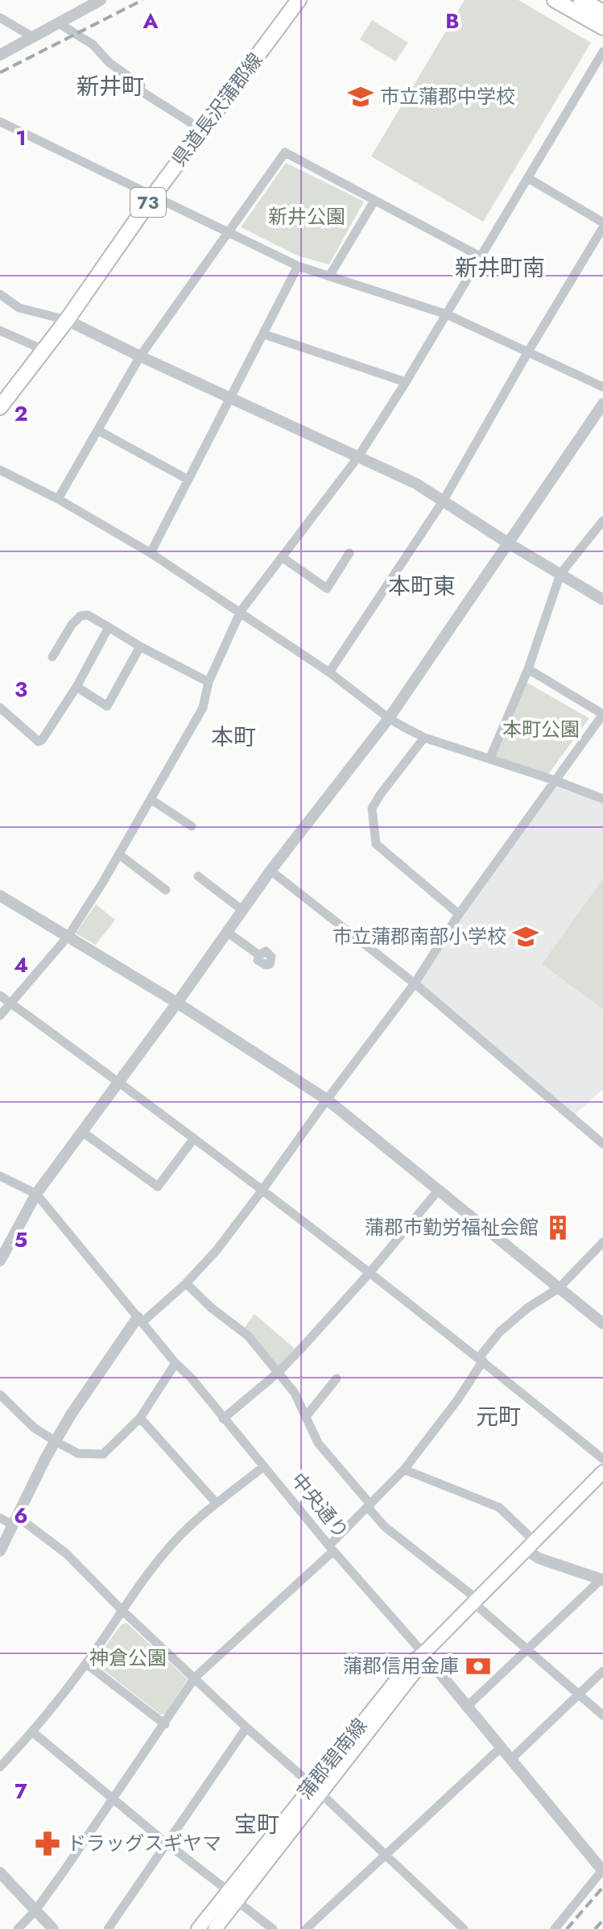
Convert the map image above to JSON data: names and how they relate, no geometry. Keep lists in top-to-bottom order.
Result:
{
  "streets": {
    "main road": ["県道長沢蒲郡線", "73", "蒲郡碧南線"],
    "street": ["中央通り"]
  },
  "crossings": [
    ["中央通り", "蒲郡碧南線"]
  ],
  "districts": [
    "新井町",
    "新井町南",
    "本町東",
    "本町",
    "元町",
    "宝町"
  ],
  "parks": ["新井公園", "本町公園", "神倉公園"],
  "places": {
    "school or university": ["市立蒲郡中学校", "市立蒲郡南部小学校"],
    "building": ["蒲郡市勤労福祉会館"],
    "bank": ["蒲郡信用金庫"],
    "pharmacy": ["ドラッグスギヤマ"]
  },
  "grid": {
    "columns": ["A", "B"],
    "rows": [
      "1",
      "2",
      "3",
      "4",
      "5",
      "6",
      "7"
    ]
  }
}
